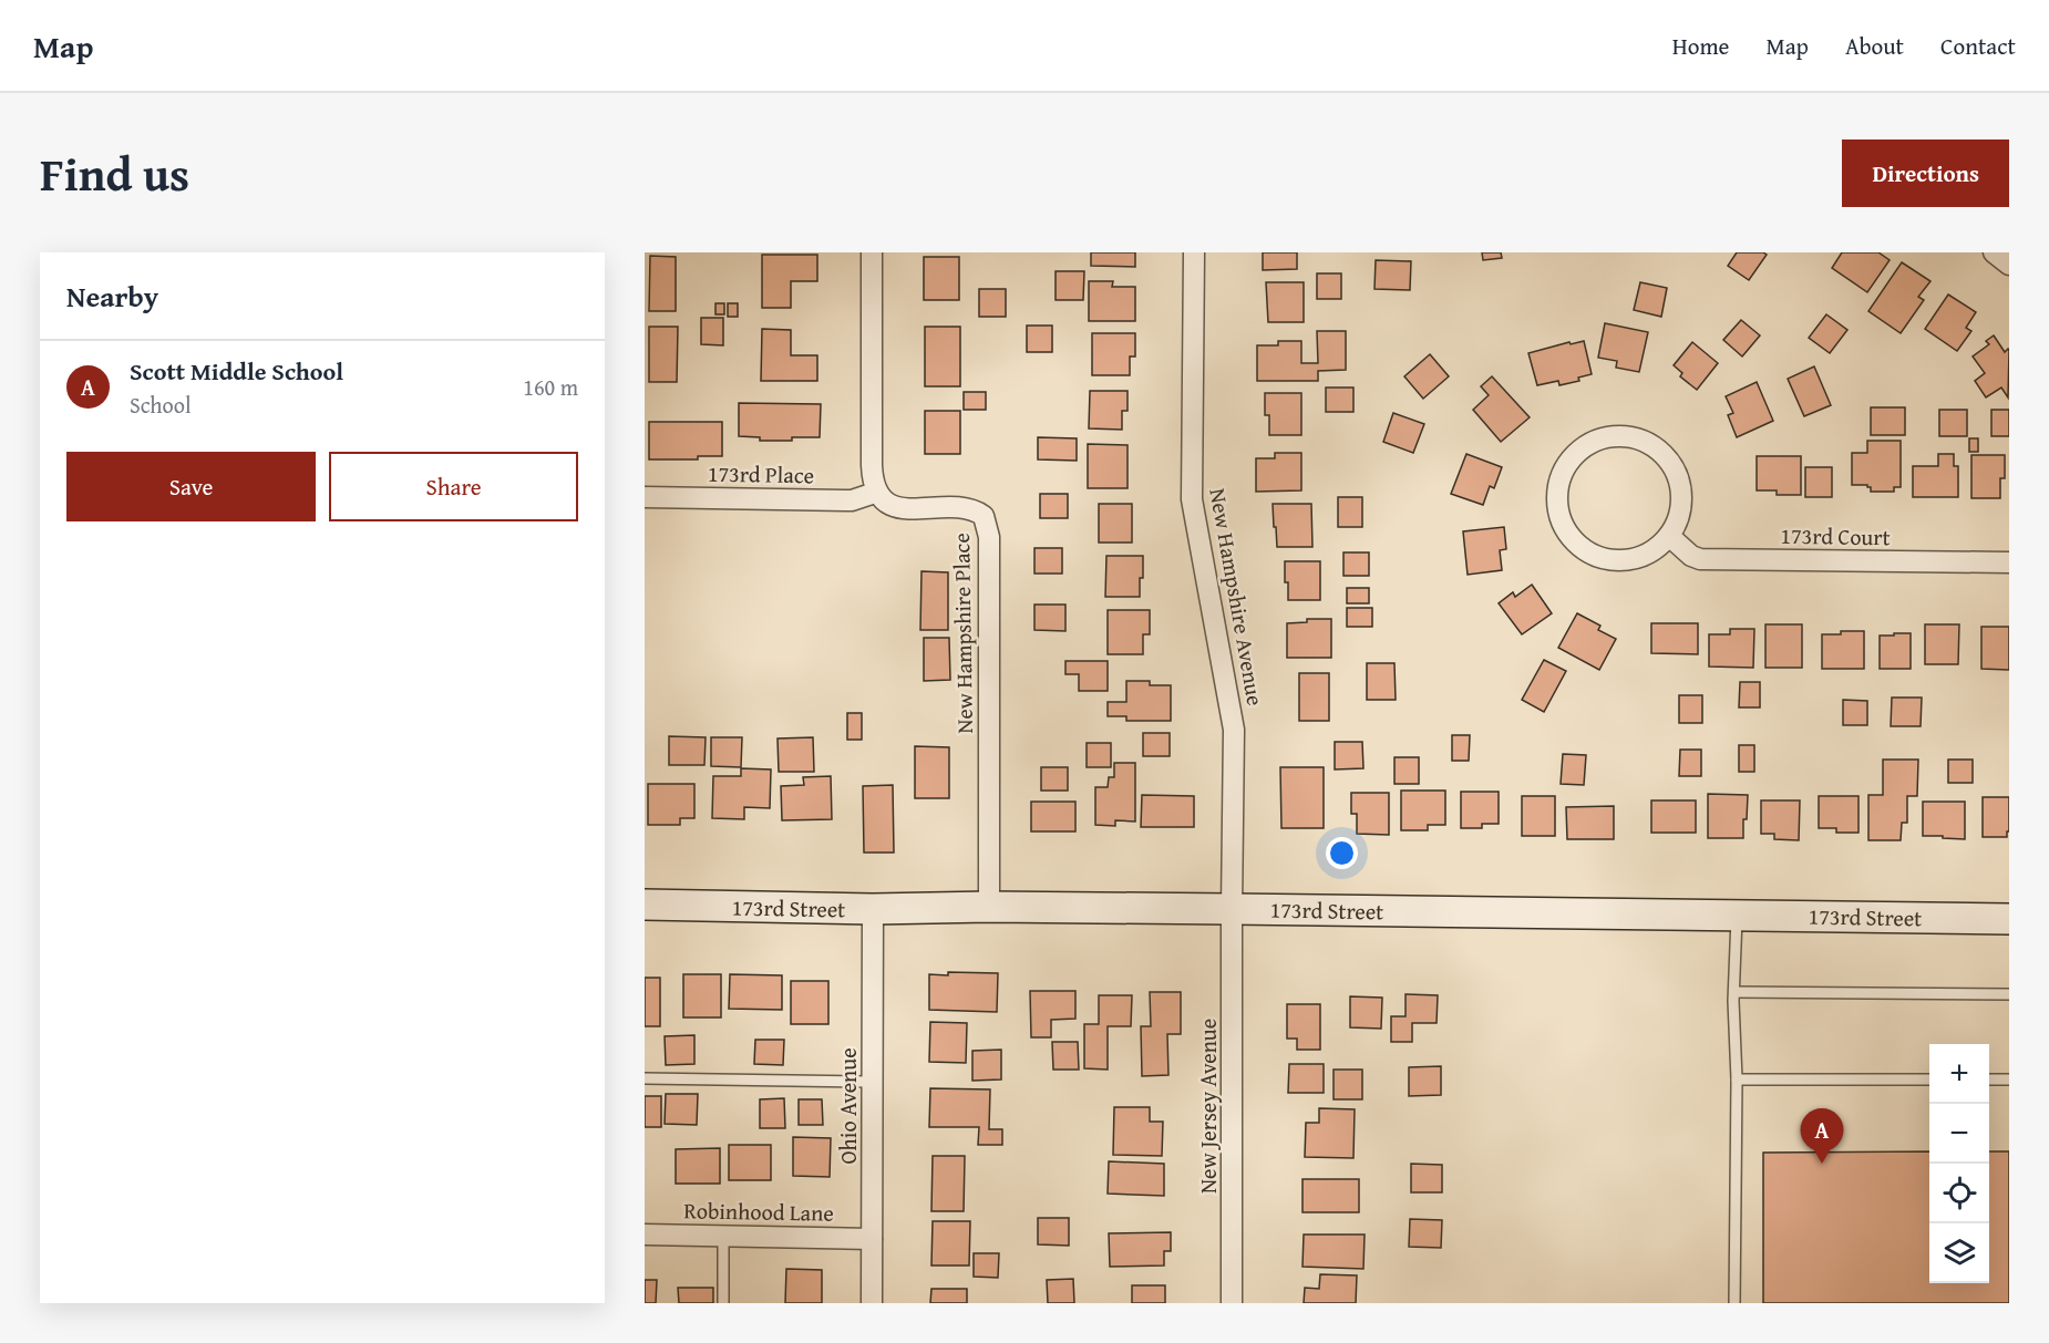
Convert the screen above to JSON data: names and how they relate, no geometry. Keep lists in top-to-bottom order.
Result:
{
  "streets": {
    "street": [
      "173rd Place",
      "173rd Court",
      "New Hampshire Avenue",
      "New Hampshire Place",
      "173rd Street",
      "Ohio Avenue",
      "New Jersey Avenue",
      "Robinhood Lane"
    ]
  },
  "crossings": [
    ["173rd Place", "New Hampshire Place"],
    ["New Hampshire Avenue", "173rd Street"],
    ["New Hampshire Avenue", "New Jersey Avenue"],
    ["New Hampshire Place", "173rd Street"],
    ["173rd Street", "Ohio Avenue"],
    ["173rd Street", "New Jersey Avenue"],
    ["Ohio Avenue", "Robinhood Lane"]
  ],
  "page": {
    "header": "Map",
    "nav": [
      "Home",
      "Map",
      "About",
      "Contact"
    ],
    "title": "Find us",
    "buttons": [
      "Directions",
      ["Save", "Share"]
    ],
    "heading": "Nearby",
    "list": [
      {
        "mark": "A",
        "name": "Scott Middle School",
        "note": "School",
        "value": "160 m"
      }
    ],
    "map_buttons": ["+", "−"],
    "pins": "A"
  }
}
